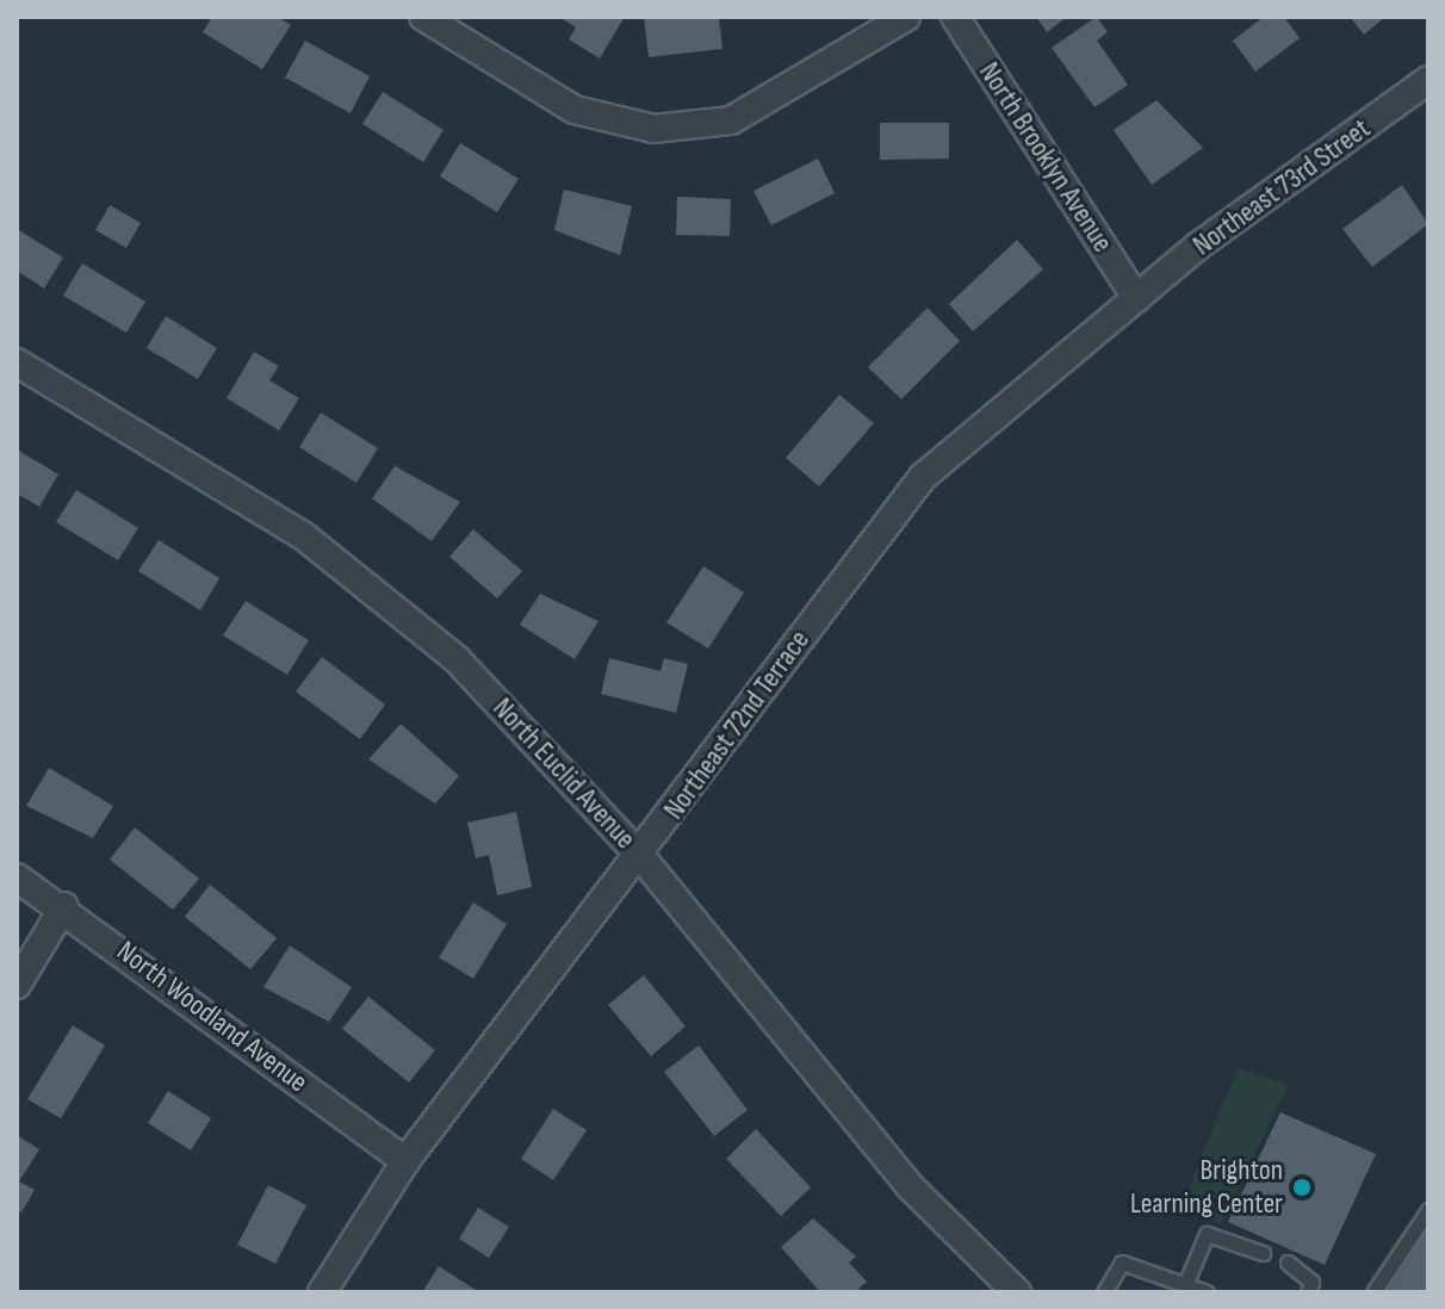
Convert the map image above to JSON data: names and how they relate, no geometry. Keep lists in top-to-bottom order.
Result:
{
  "streets": {
    "street": [
      "North Brooklyn Avenue",
      "Northeast 73rd Street",
      "Northeast 72nd Terrace",
      "North Euclid Avenue",
      "North Woodland Avenue"
    ]
  },
  "crossings": [
    ["North Brooklyn Avenue", "Northeast 73rd Street"],
    ["North Brooklyn Avenue", "Northeast 72nd Terrace"],
    ["Northeast 73rd Street", "Northeast 72nd Terrace"],
    ["Northeast 72nd Terrace", "North Euclid Avenue"],
    ["Northeast 72nd Terrace", "North Woodland Avenue"]
  ],
  "places": ["Brighton Learning Center"]
}
